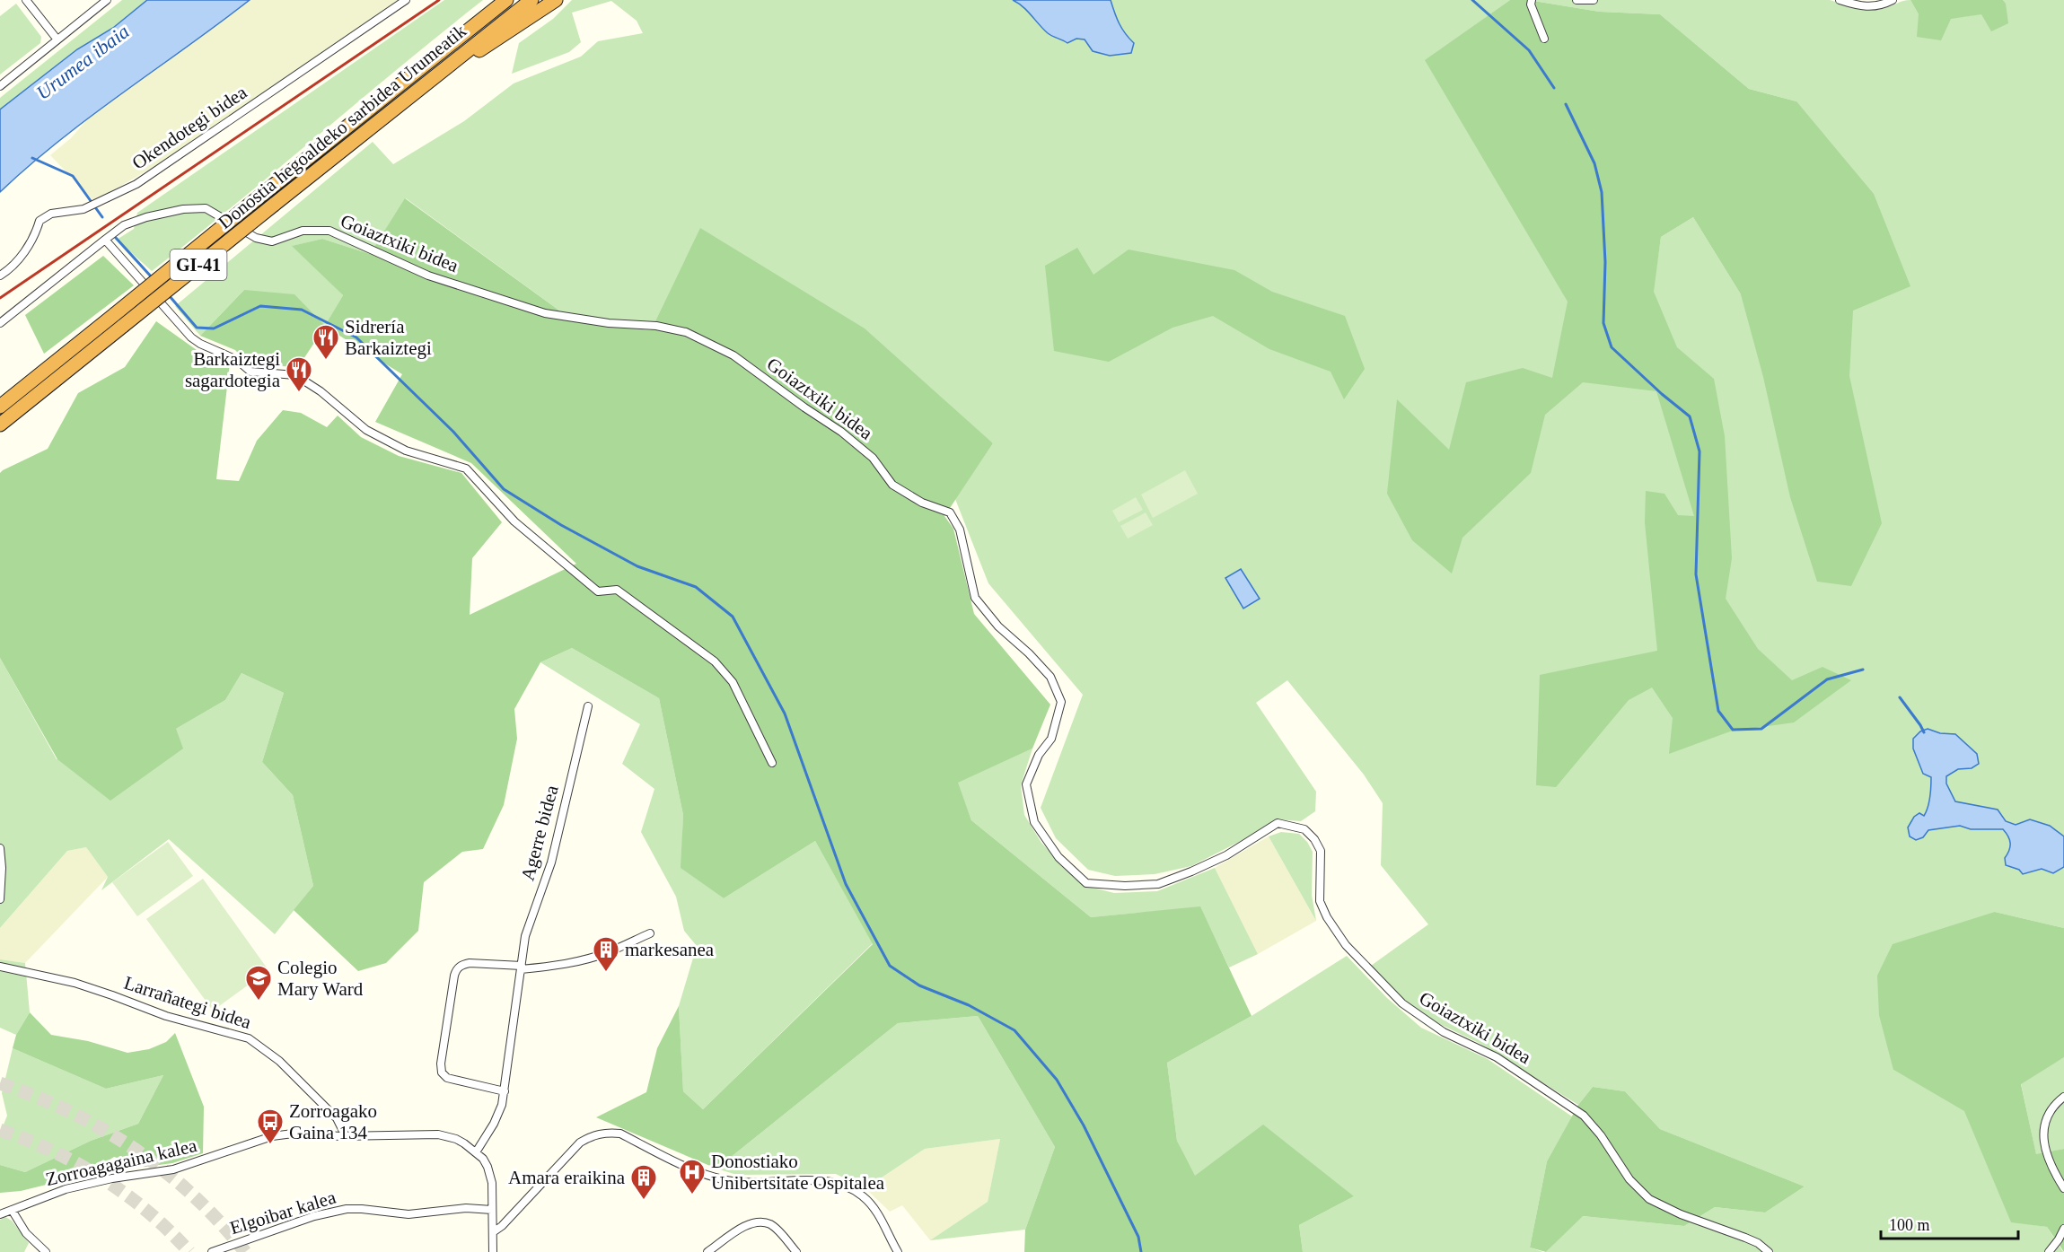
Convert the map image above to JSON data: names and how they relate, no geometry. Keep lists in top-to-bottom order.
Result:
{
  "streets": {
    "highway": ["Donostia hegoaldeko sarbidea Urumeatik", "GI-41"],
    "street": [
      "Okendotegi bidea",
      "Goiaztxiki bidea",
      "Agerre bidea",
      "Larrañategi bidea",
      "Zorroagagaina kalea",
      "Elgoibar kalea"
    ]
  },
  "crossings": [
    ["Larrañategi bidea", "Zorroagagaina kalea"]
  ],
  "water": ["Urumea ibaia"],
  "places": {
    "restaurant": ["Sidrería Barkaiztegi", "Barkaiztegi sagardotegia"],
    "building": ["markesanea", "Amara eraikina"],
    "school or university": ["Colegio Mary Ward"],
    "bus stop": ["Zorroagako Gaina 134"],
    "hospital": ["Donostiako Unibertsitate Ospitalea"]
  },
  "scale_bar": "100 m"
}
